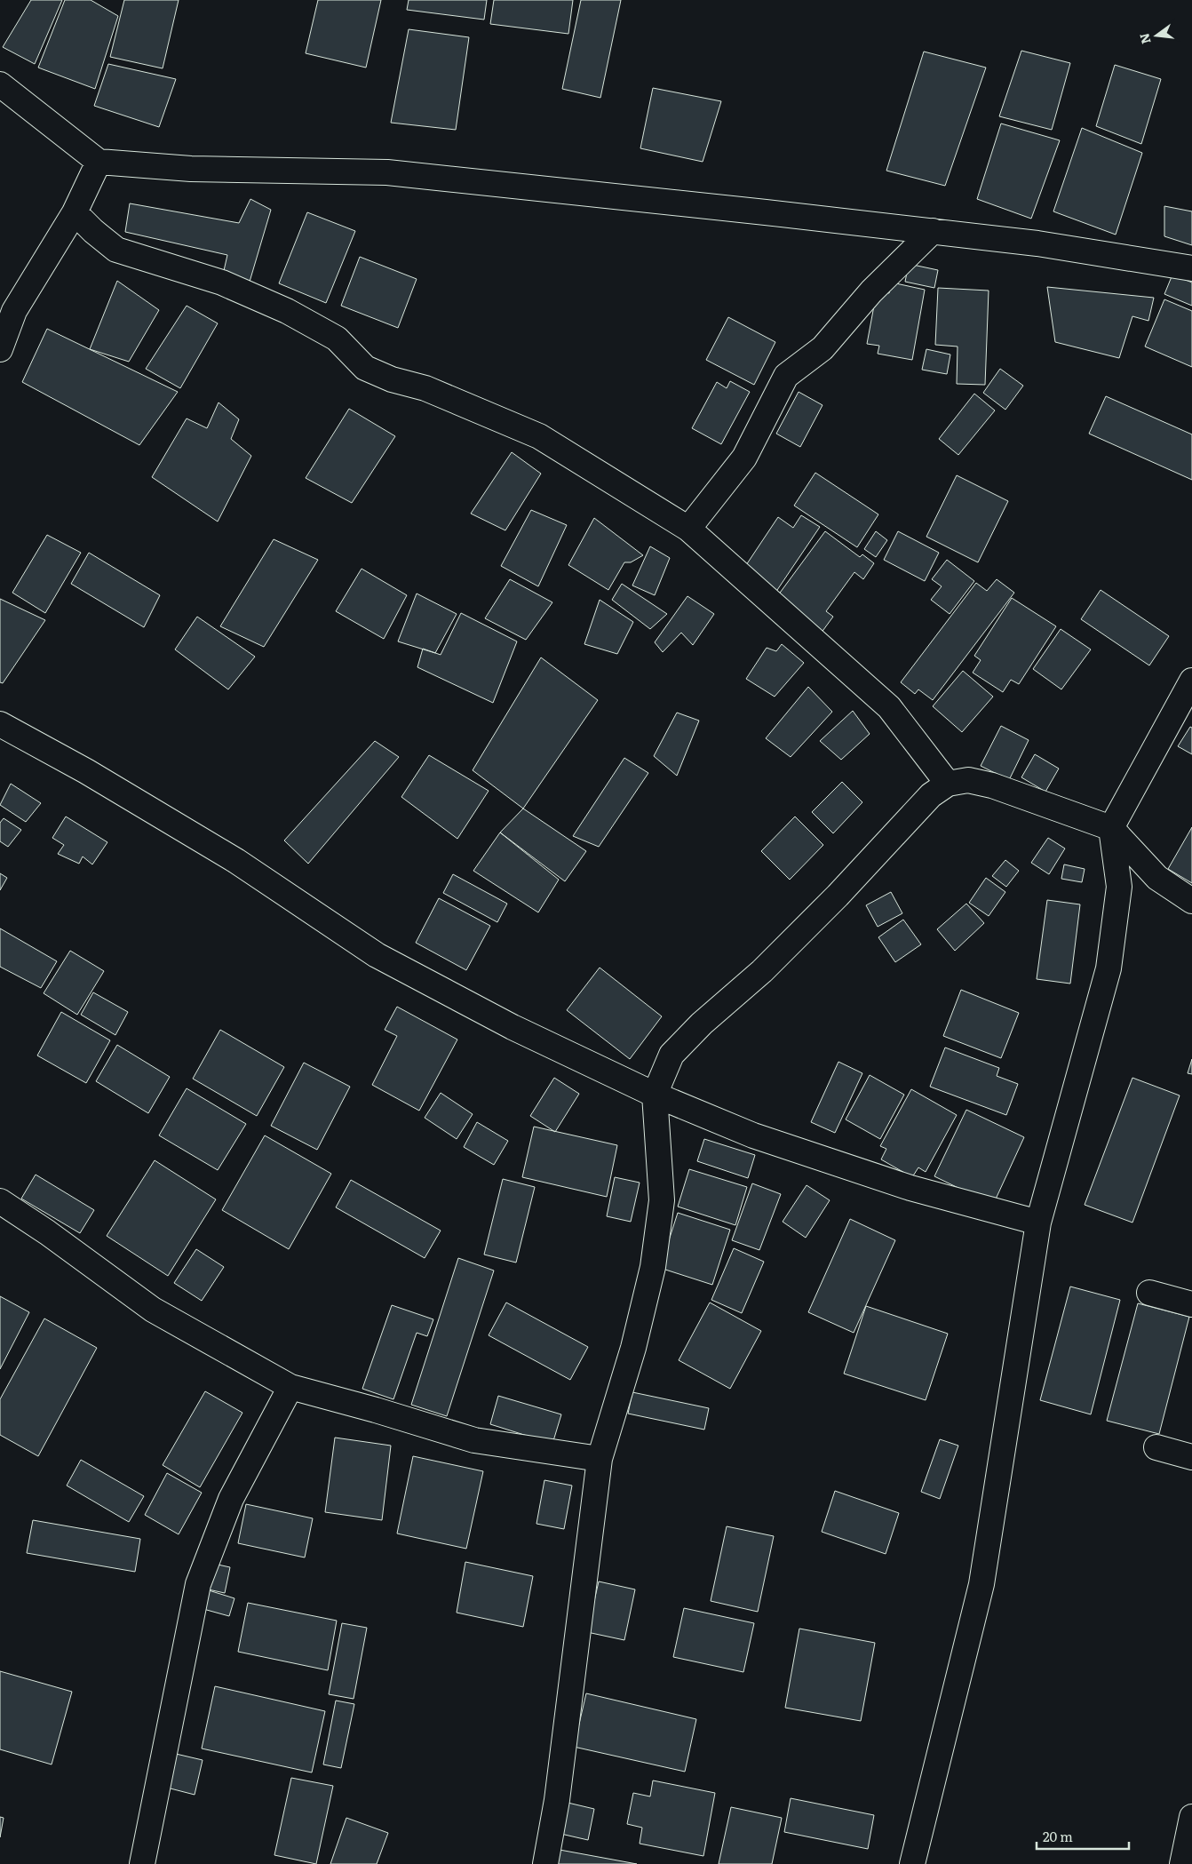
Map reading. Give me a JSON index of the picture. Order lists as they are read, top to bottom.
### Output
{
  "scale_bar": "20 m",
  "north": "left"
}
